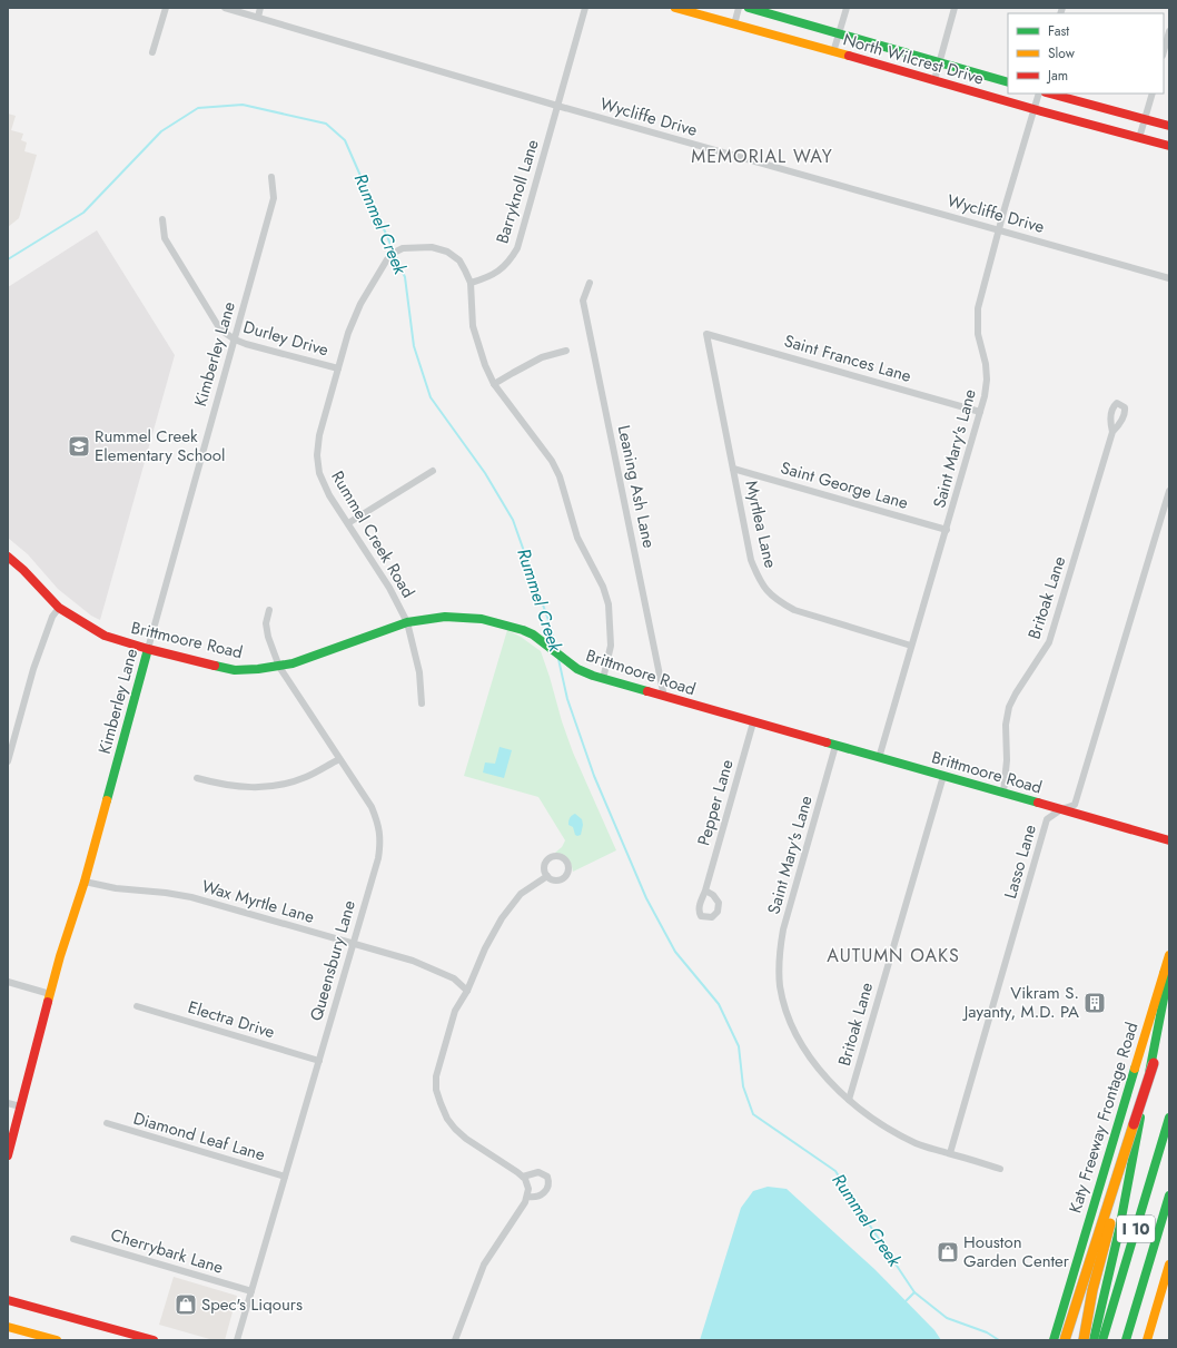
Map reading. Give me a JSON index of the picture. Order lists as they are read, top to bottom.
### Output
{
  "streets": {
    "main road": [
      "North Wilcrest Drive",
      "Kimberley Lane",
      "Brittmoore Road",
      "Katy Freeway Frontage Road",
      "I 10"
    ],
    "street": [
      "Wycliffe Drive",
      "Barryknoll Lane",
      "Durley Drive",
      "Saint Frances Lane",
      "Saint Mary's Lane",
      "Saint George Lane",
      "Leaning Ash Lane",
      "Myrtlea Lane",
      "Rummel Creek Road",
      "Britoak Lane",
      "Pepper Lane",
      "Lasso Lane",
      "Wax Myrtle Lane",
      "Queensbury Lane",
      "Electra Drive",
      "Diamond Leaf Lane",
      "Cherrybark Lane"
    ]
  },
  "crossings": [
    ["North Wilcrest Drive", "Saint Mary's Lane"],
    ["Wycliffe Drive", "Barryknoll Lane"],
    ["Wycliffe Drive", "Saint Mary's Lane"],
    ["Barryknoll Lane", "Rummel Creek Road"],
    ["Durley Drive", "Kimberley Lane"],
    ["Durley Drive", "Rummel Creek Road"],
    ["Kimberley Lane", "Brittmoore Road"],
    ["Kimberley Lane", "Wax Myrtle Lane"],
    ["Saint Frances Lane", "Saint Mary's Lane"],
    ["Saint Frances Lane", "Myrtlea Lane"],
    ["Saint Mary's Lane", "Saint George Lane"],
    ["Saint Mary's Lane", "Myrtlea Lane"],
    ["Saint Mary's Lane", "Britoak Lane"],
    ["Saint Mary's Lane", "Brittmoore Road"],
    ["Saint Mary's Lane", "Lasso Lane"],
    ["Saint George Lane", "Myrtlea Lane"],
    ["Leaning Ash Lane", "Brittmoore Road"],
    ["Rummel Creek Road", "Brittmoore Road"],
    ["Britoak Lane", "Brittmoore Road"],
    ["Brittmoore Road", "Pepper Lane"],
    ["Brittmoore Road", "Lasso Lane"],
    ["Brittmoore Road", "Queensbury Lane"],
    ["Wax Myrtle Lane", "Queensbury Lane"],
    ["Queensbury Lane", "Electra Drive"],
    ["Queensbury Lane", "Diamond Leaf Lane"],
    ["Queensbury Lane", "Cherrybark Lane"]
  ],
  "districts": ["MEMORIAL WAY", "AUTUMN OAKS"],
  "water": ["Rummel Creek"],
  "places": {
    "school or university": ["Rummel Creek Elementary School"],
    "building": ["Vikram S. Jayanty, M.D. PA"],
    "shop": ["Houston Garden Center", "Spec's Liqours"]
  },
  "legend": ["Fast", "Slow", "Jam"]
}
